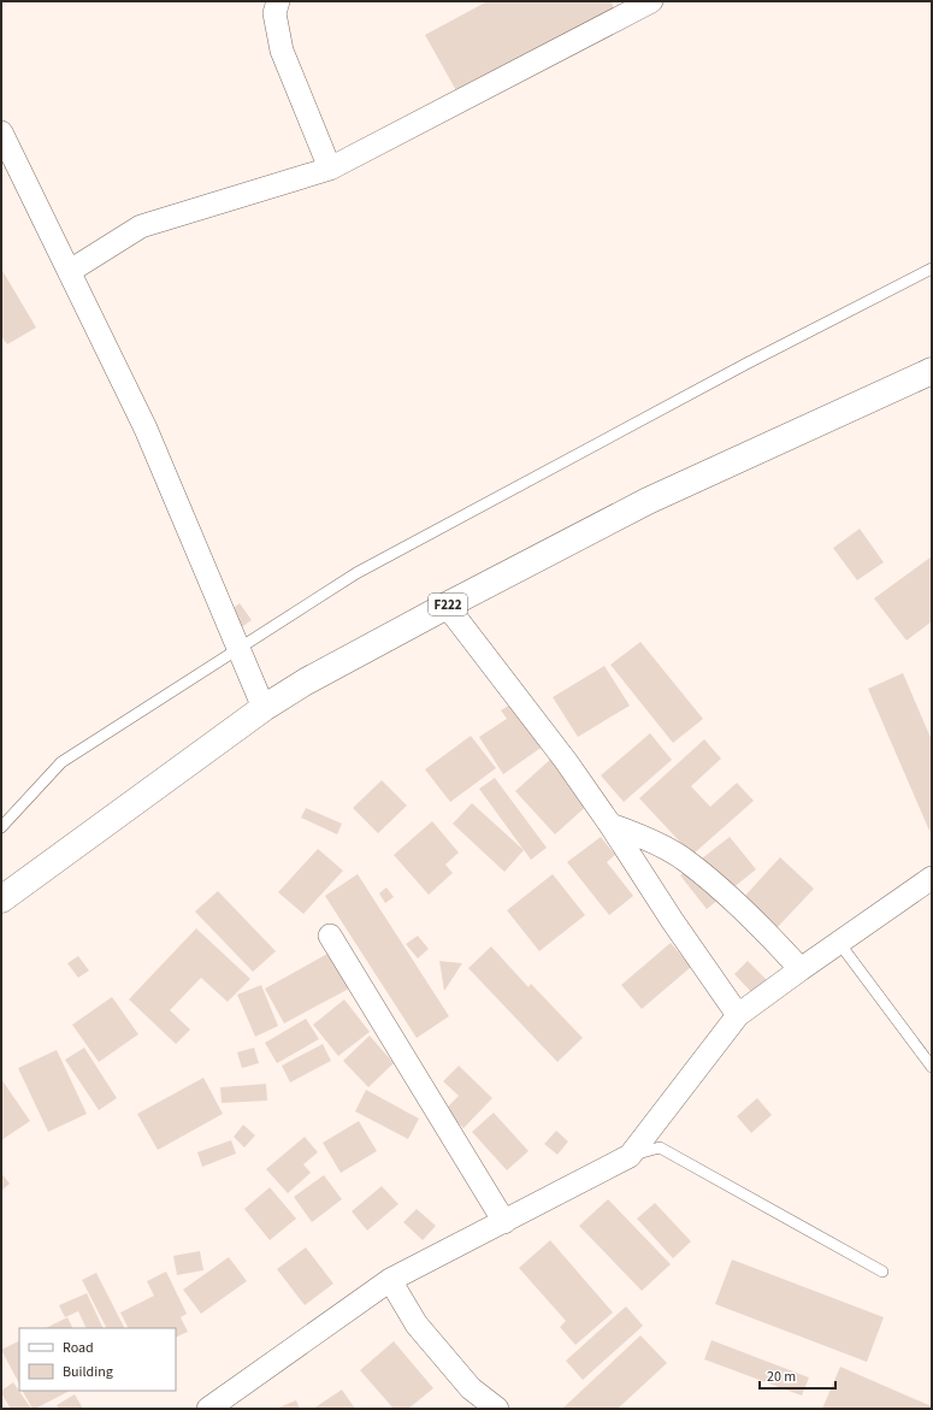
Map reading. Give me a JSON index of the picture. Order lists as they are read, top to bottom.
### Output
{
  "streets": {
    "main road": ["F222"]
  },
  "legend": ["Road", "Building"],
  "scale_bar": "20 m"
}
